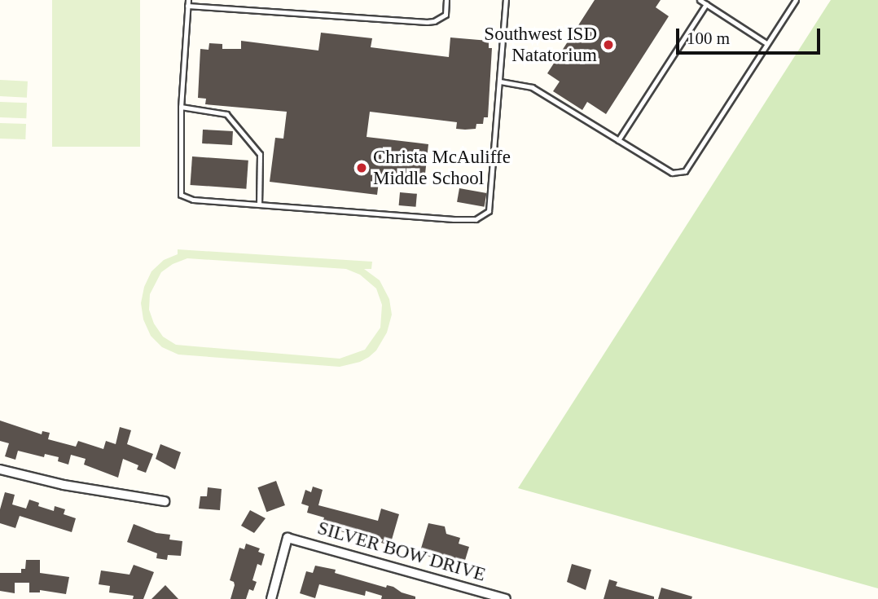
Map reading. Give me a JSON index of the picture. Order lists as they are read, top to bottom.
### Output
{
  "streets": {
    "street": ["SILVER BOW DRIVE"]
  },
  "places": ["Southwest ISD Natatorium", "Christa McAuliffe Middle School"],
  "scale_bar": "100 m"
}
